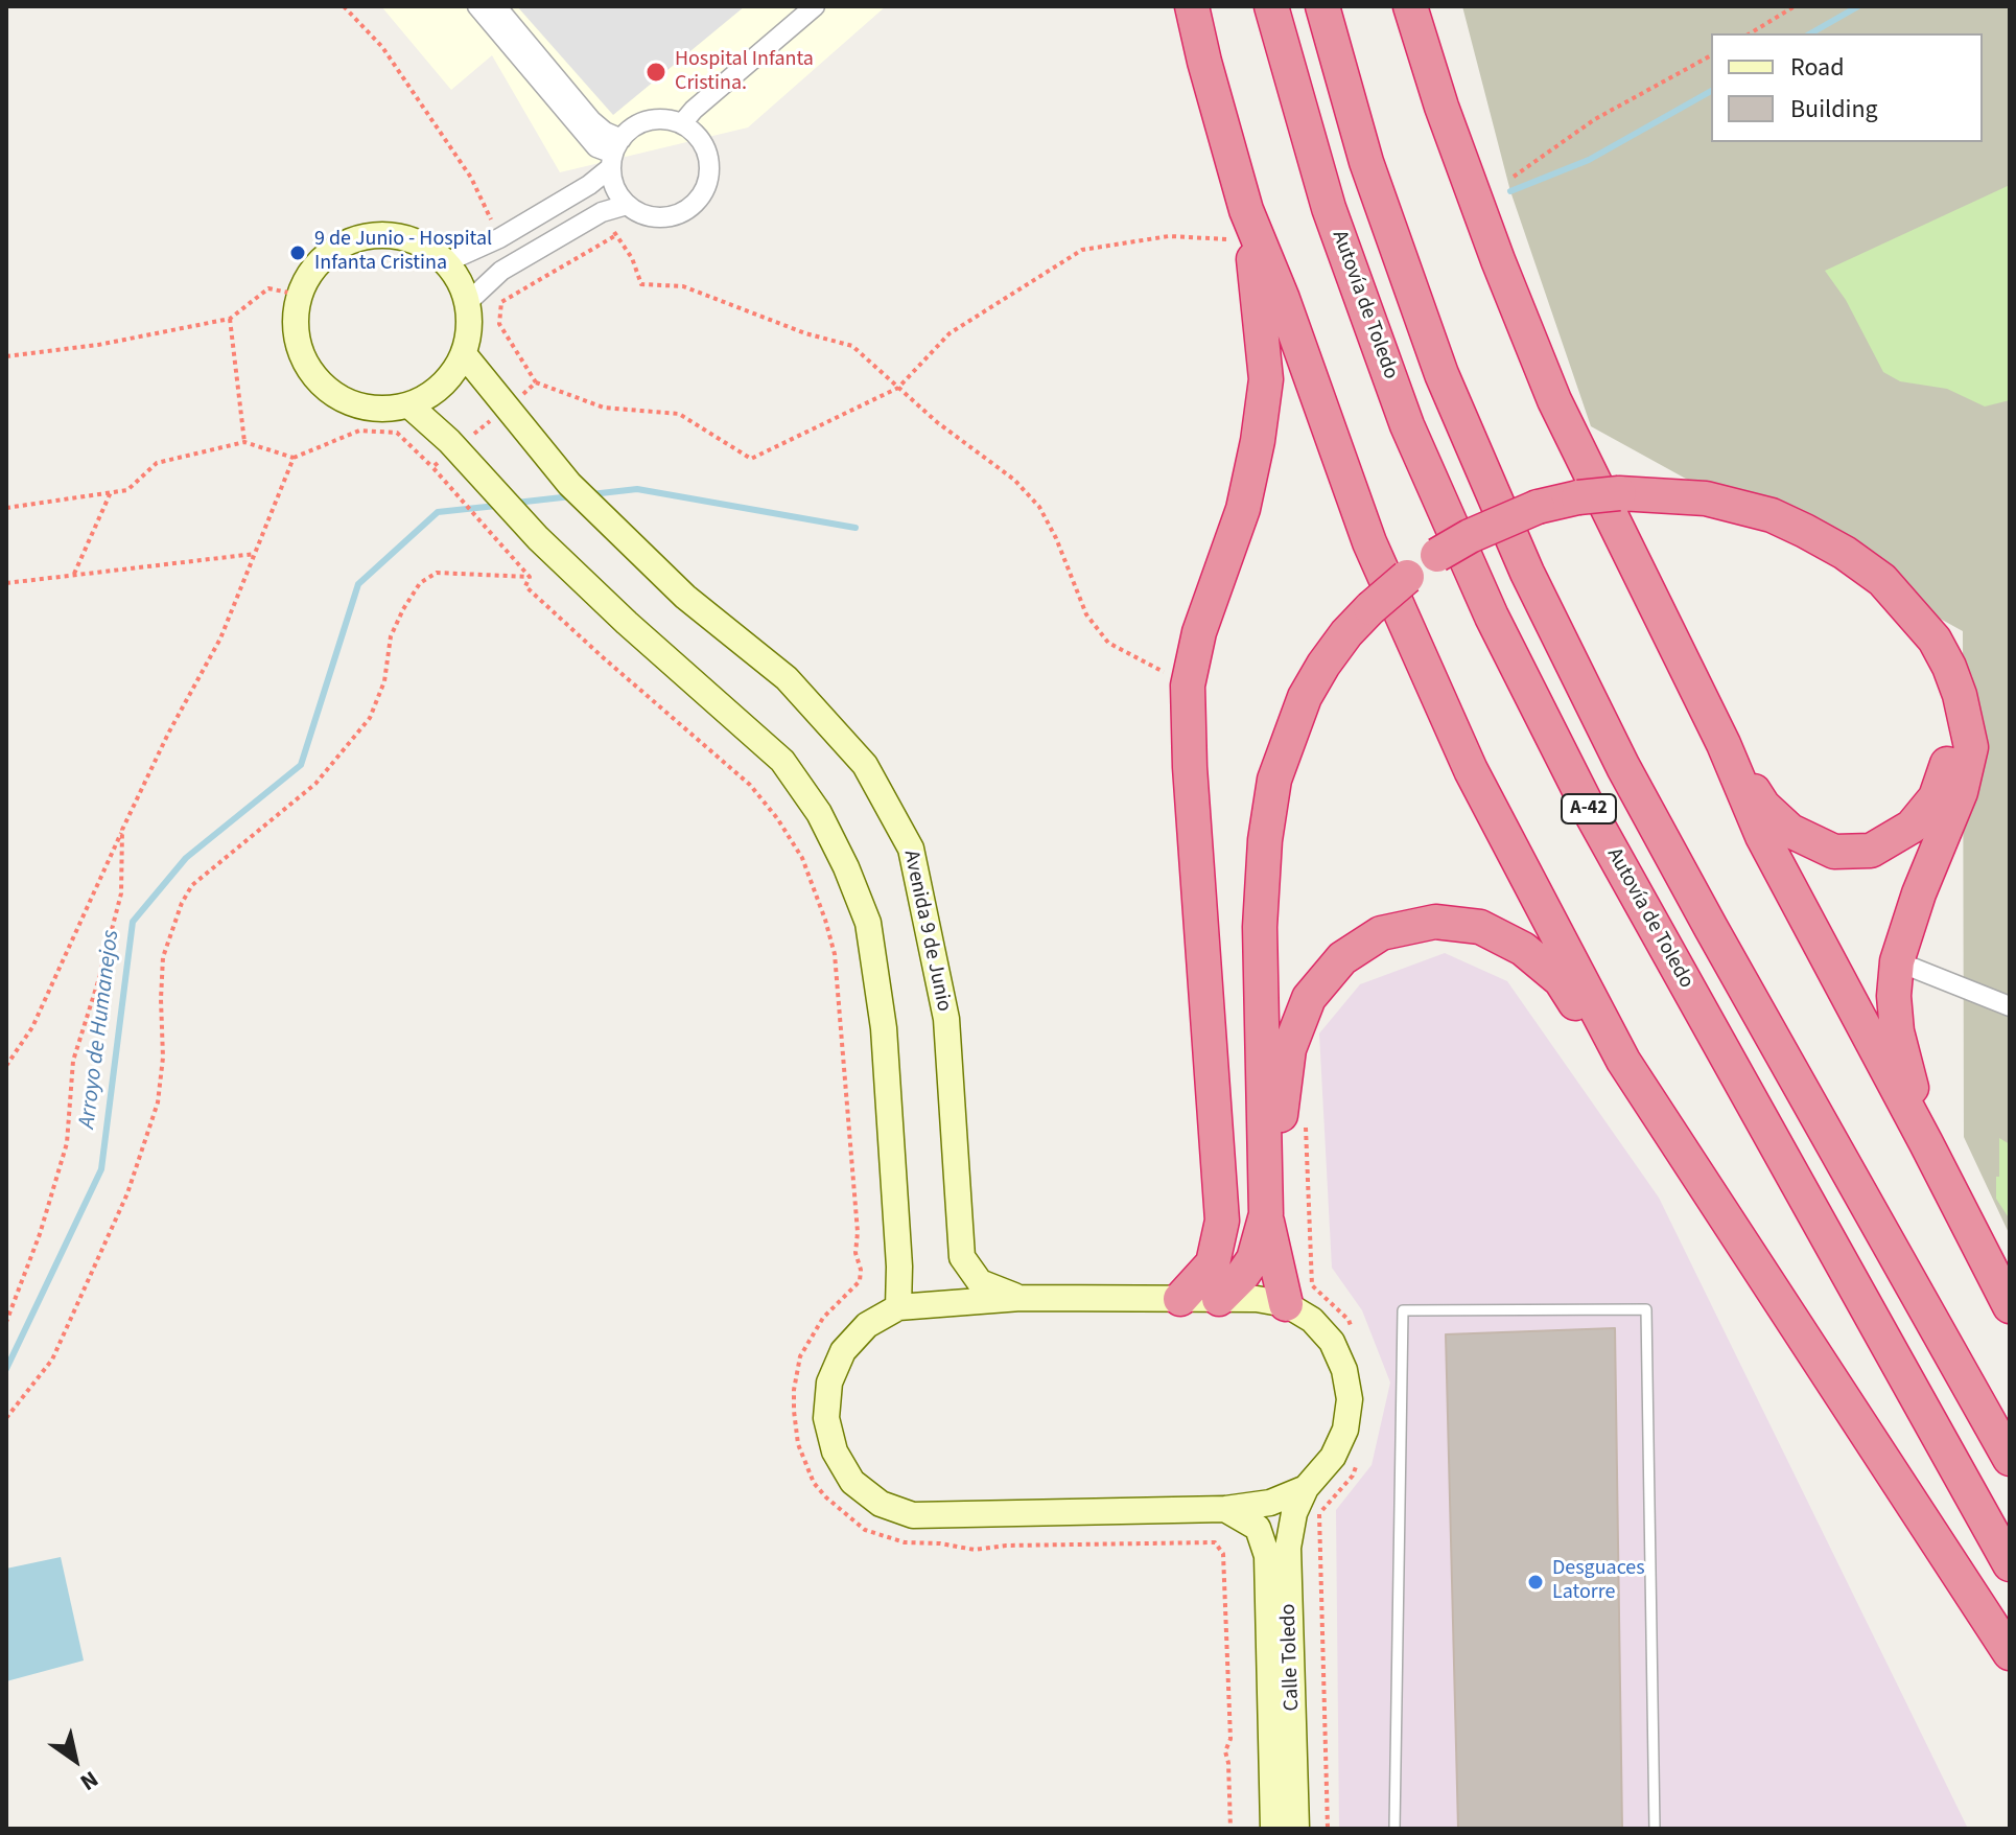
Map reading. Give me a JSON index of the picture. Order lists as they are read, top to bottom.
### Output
{
  "streets": {
    "highway": ["Autovía de Toledo", "A-42"],
    "main road": ["Avenida 9 de Junio", "Calle Toledo"]
  },
  "water": ["Arroyo de Humanejos"],
  "places": ["Hospital Infanta Cristina.", "9 de Junio - Hospital Infanta Cristina", "Desguaces Latorre"],
  "legend": ["Road", "Building"],
  "north": "bottom right"
}
